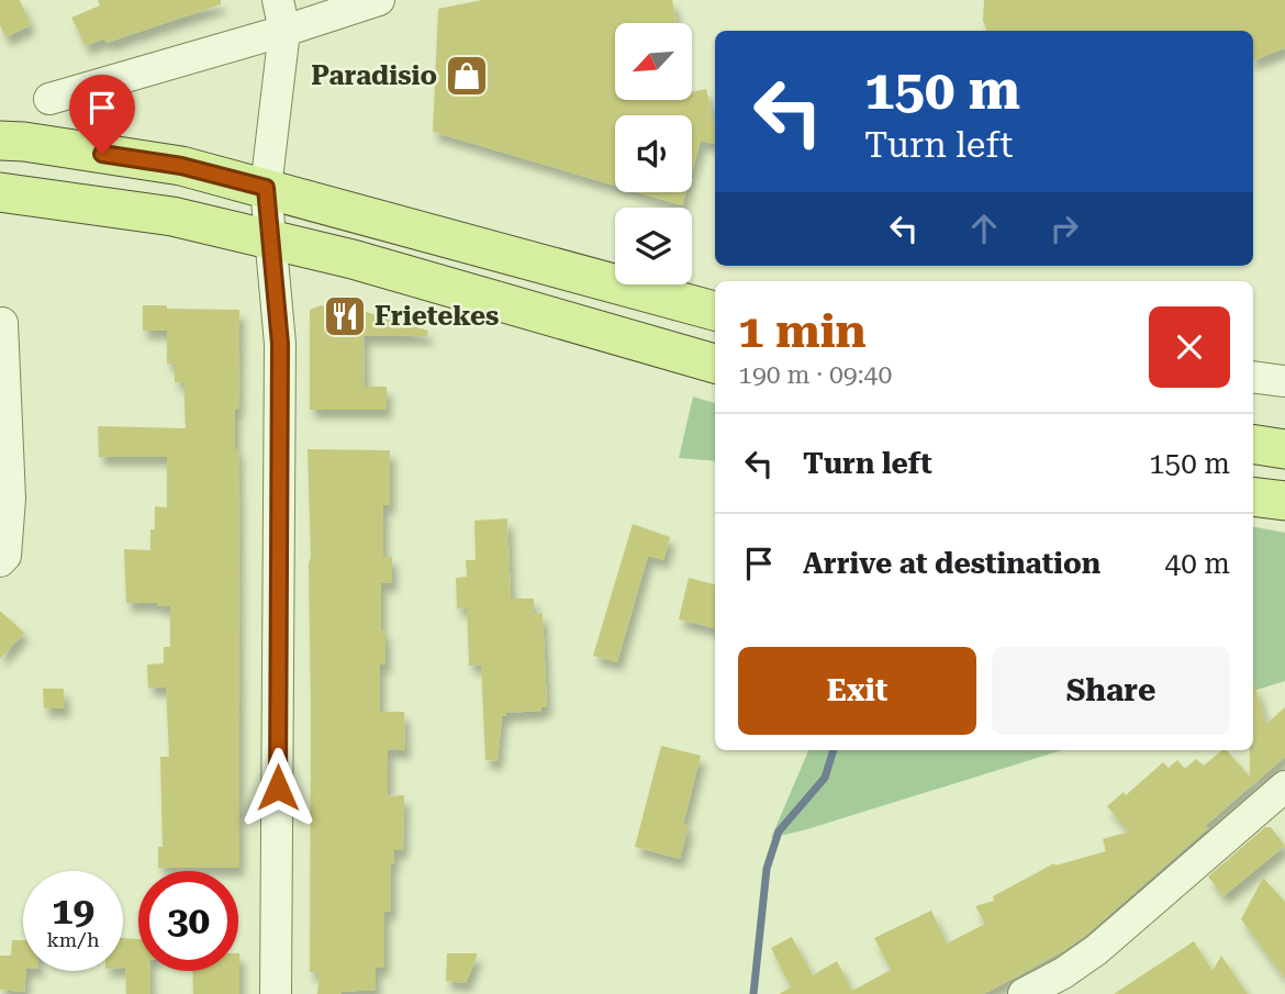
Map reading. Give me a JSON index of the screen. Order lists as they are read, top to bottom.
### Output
{
  "places": {
    "shop": ["Paradisio"],
    "restaurant": ["Frietekes"]
  },
  "north": "bottom left",
  "page": {
    "turn": ["150 m", "Turn left"],
    "heading": ["1 min", "190 m · 09:40"],
    "list": [
      {
        "name": "Turn left",
        "value": "150 m"
      },
      {
        "name": "Arrive at destination",
        "value": "40 m"
      }
    ],
    "buttons": ["Exit", "Share"],
    "speed": "19 km/h",
    "limit": "30"
  }
}
